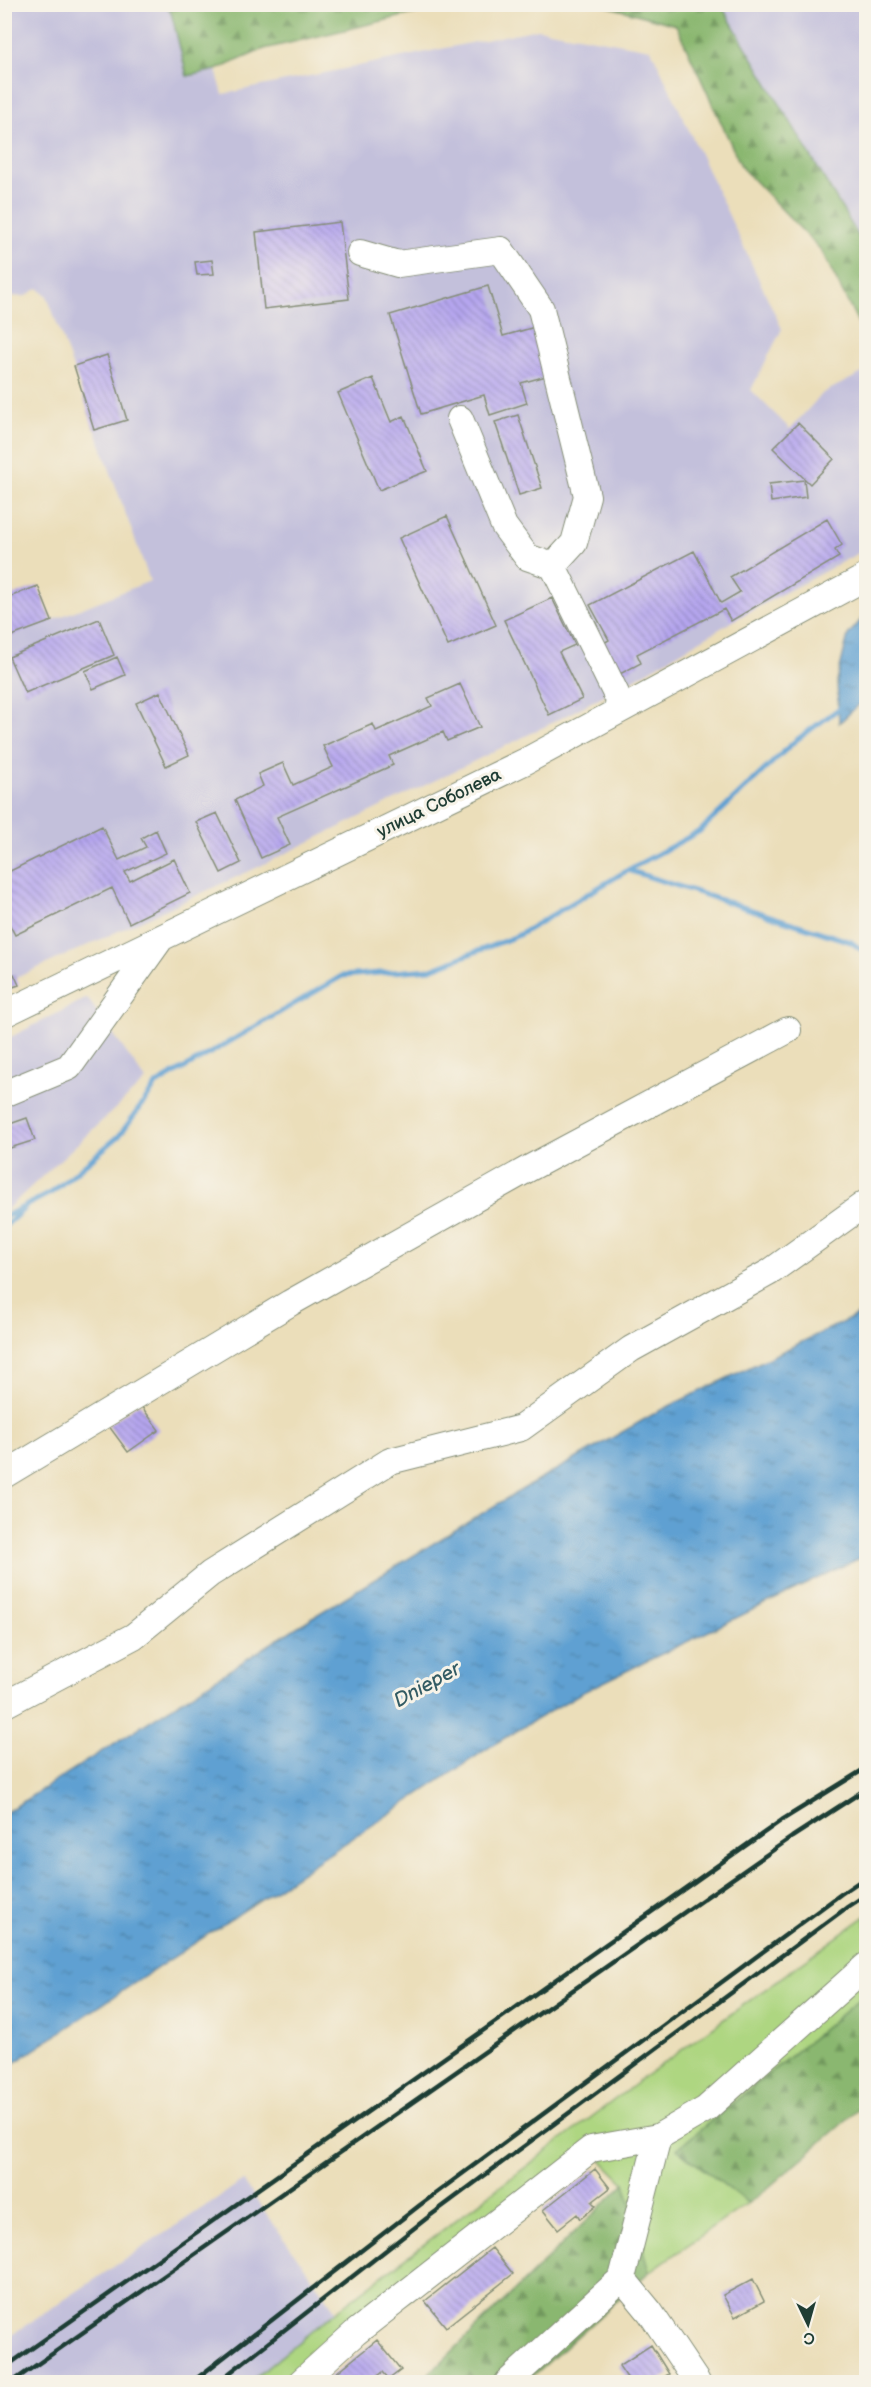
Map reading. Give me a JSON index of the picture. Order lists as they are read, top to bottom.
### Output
{
  "streets": {
    "street": ["улица Соболева"]
  },
  "water": ["Dnieper"],
  "north": "bottom"
}
